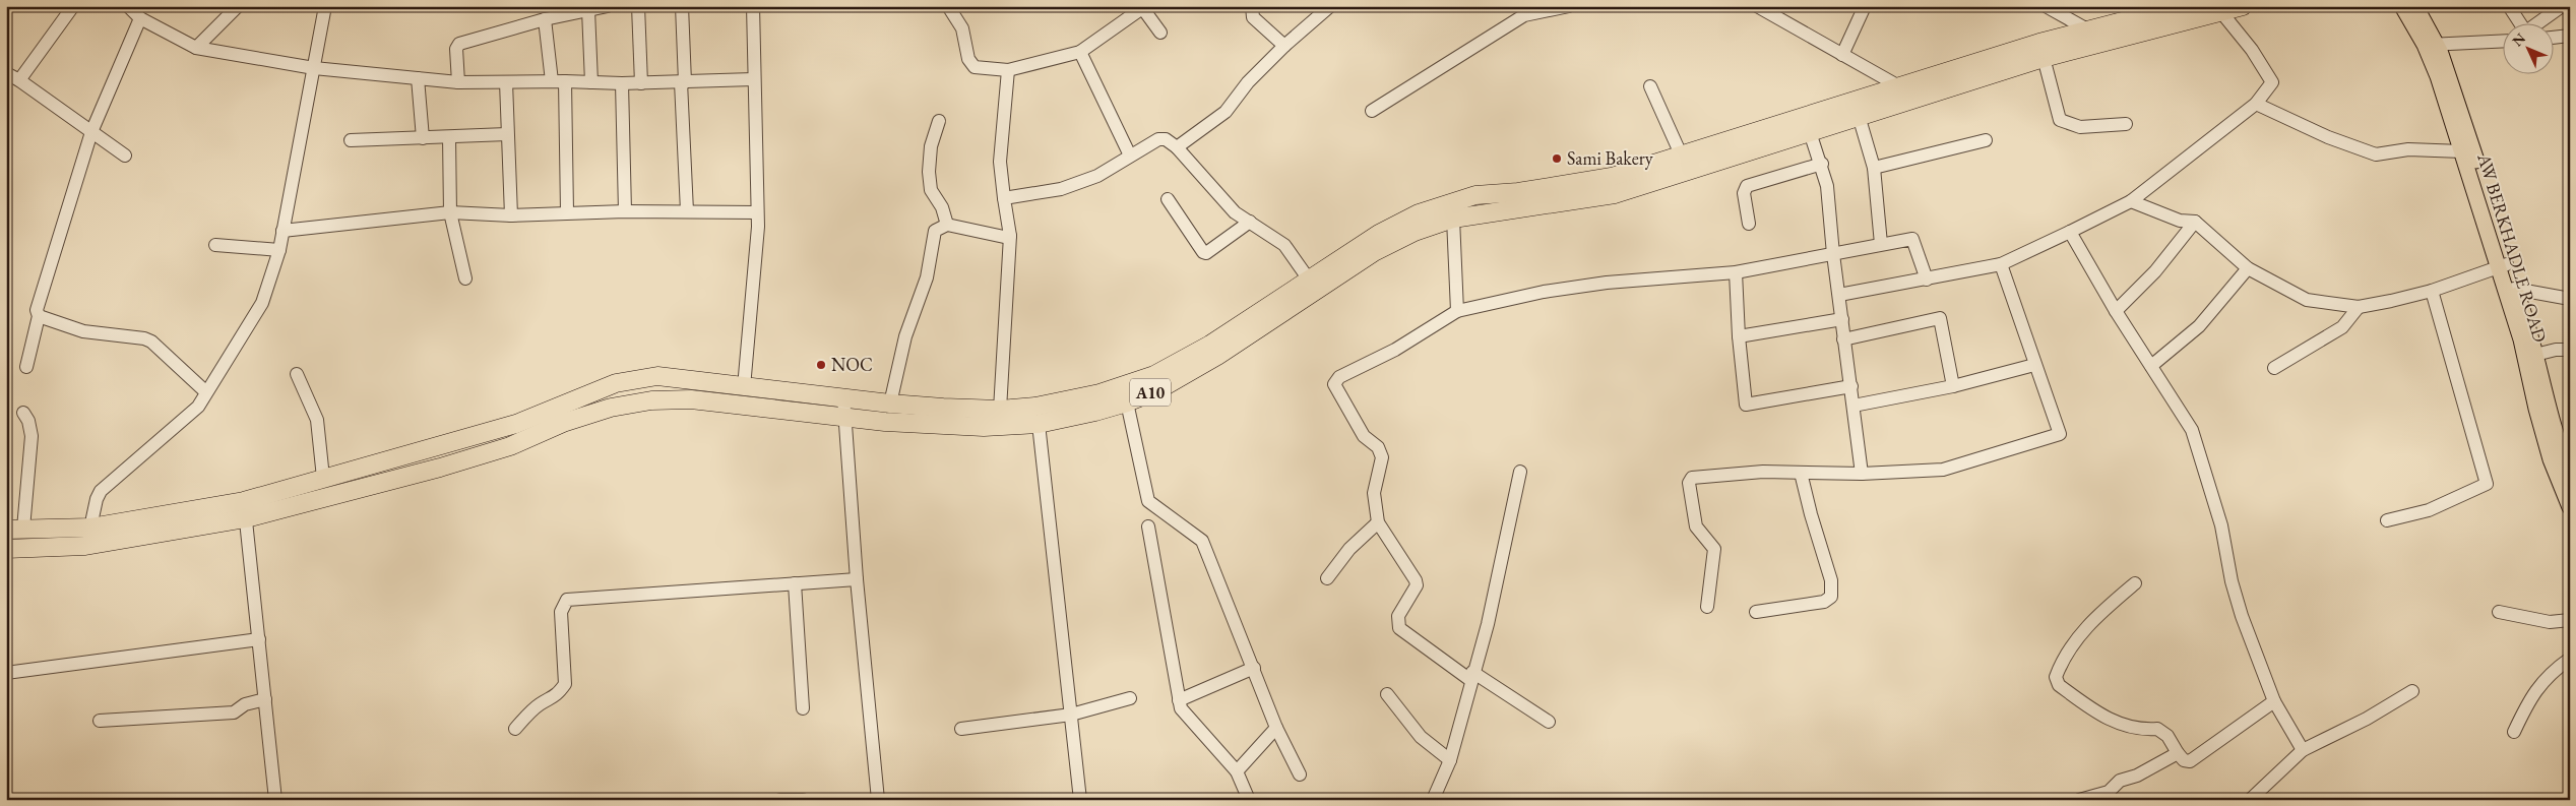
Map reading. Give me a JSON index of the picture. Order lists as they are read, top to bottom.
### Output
{
  "streets": {
    "highway": ["A10"],
    "main road": ["AW BERKHADLE ROAD"]
  },
  "places": ["Sami Bakery", "NOC"],
  "north": "top left"
}
